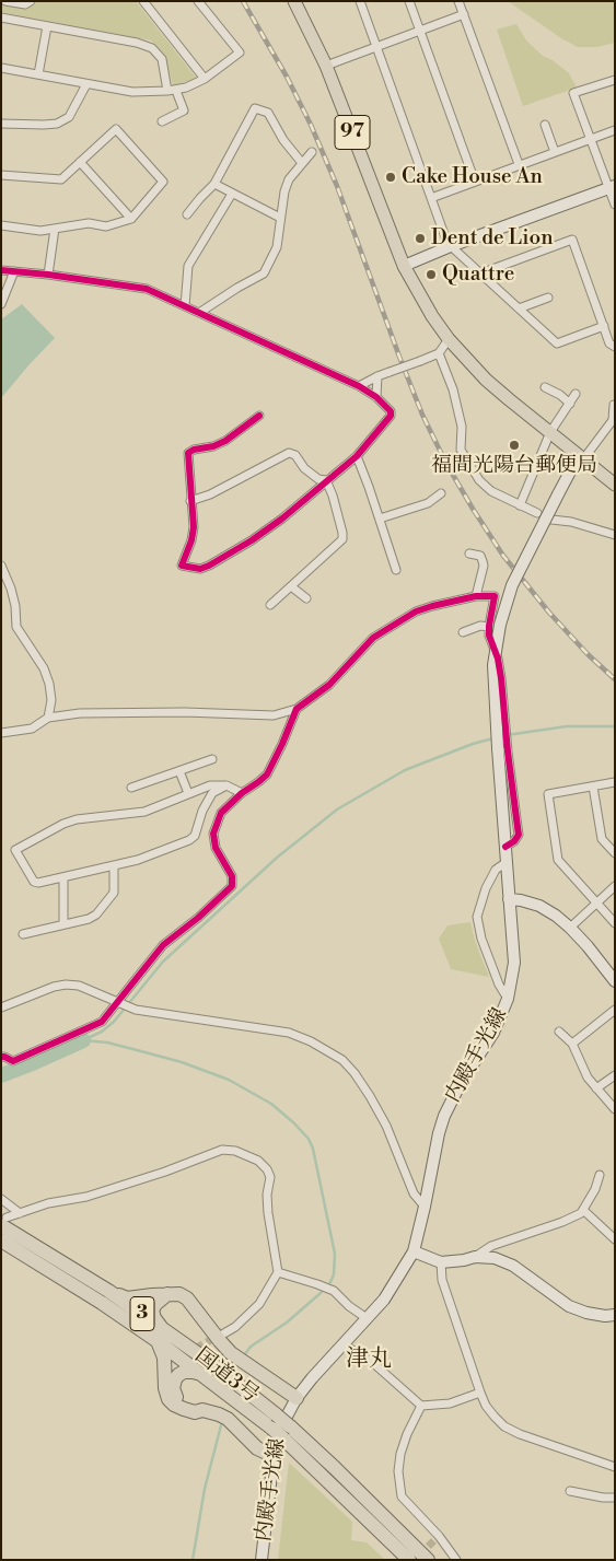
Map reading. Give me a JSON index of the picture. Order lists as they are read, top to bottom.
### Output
{
  "streets": {
    "highway": ["3", "国道3号"],
    "main road": ["97", "内殿手光線"]
  },
  "crossings": [
    ["97", "内殿手光線"]
  ],
  "districts": ["津丸"],
  "places": [
    "Cake House An",
    "Dent de Lion",
    "Quattre",
    "福間光陽台郵便局"
  ]
}
